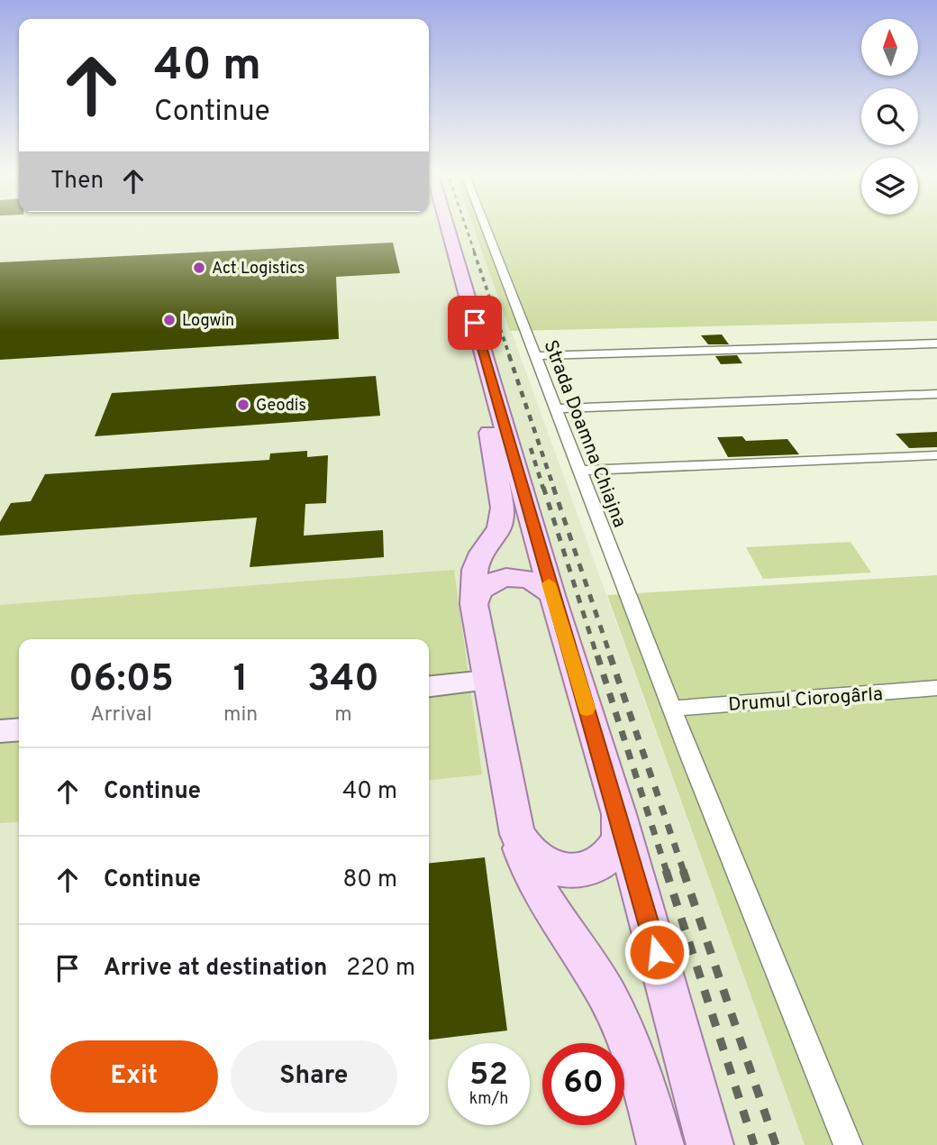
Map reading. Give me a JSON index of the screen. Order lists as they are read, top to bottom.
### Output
{
  "streets": {
    "street": ["Strada Doamna Chiajna", "Drumul Ciorogârla"]
  },
  "crossings": [
    ["Strada Doamna Chiajna", "Drumul Ciorogârla"]
  ],
  "places": ["Act Logistics", "Logwin", "Geodis"],
  "north": "top",
  "page": {
    "turn": ["40 m", "Continue"],
    "then": "Then",
    "eta": [
      "06:05",
      "Arrival",
      "1",
      "min",
      "340",
      "m"
    ],
    "list": [
      {
        "name": "Continue",
        "value": "40 m"
      },
      {
        "name": "Continue",
        "value": "80 m"
      },
      {
        "name": "Arrive at destination",
        "value": "220 m"
      }
    ],
    "buttons": ["Exit", "Share"],
    "speed": "52 km/h",
    "limit": "60"
  }
}
